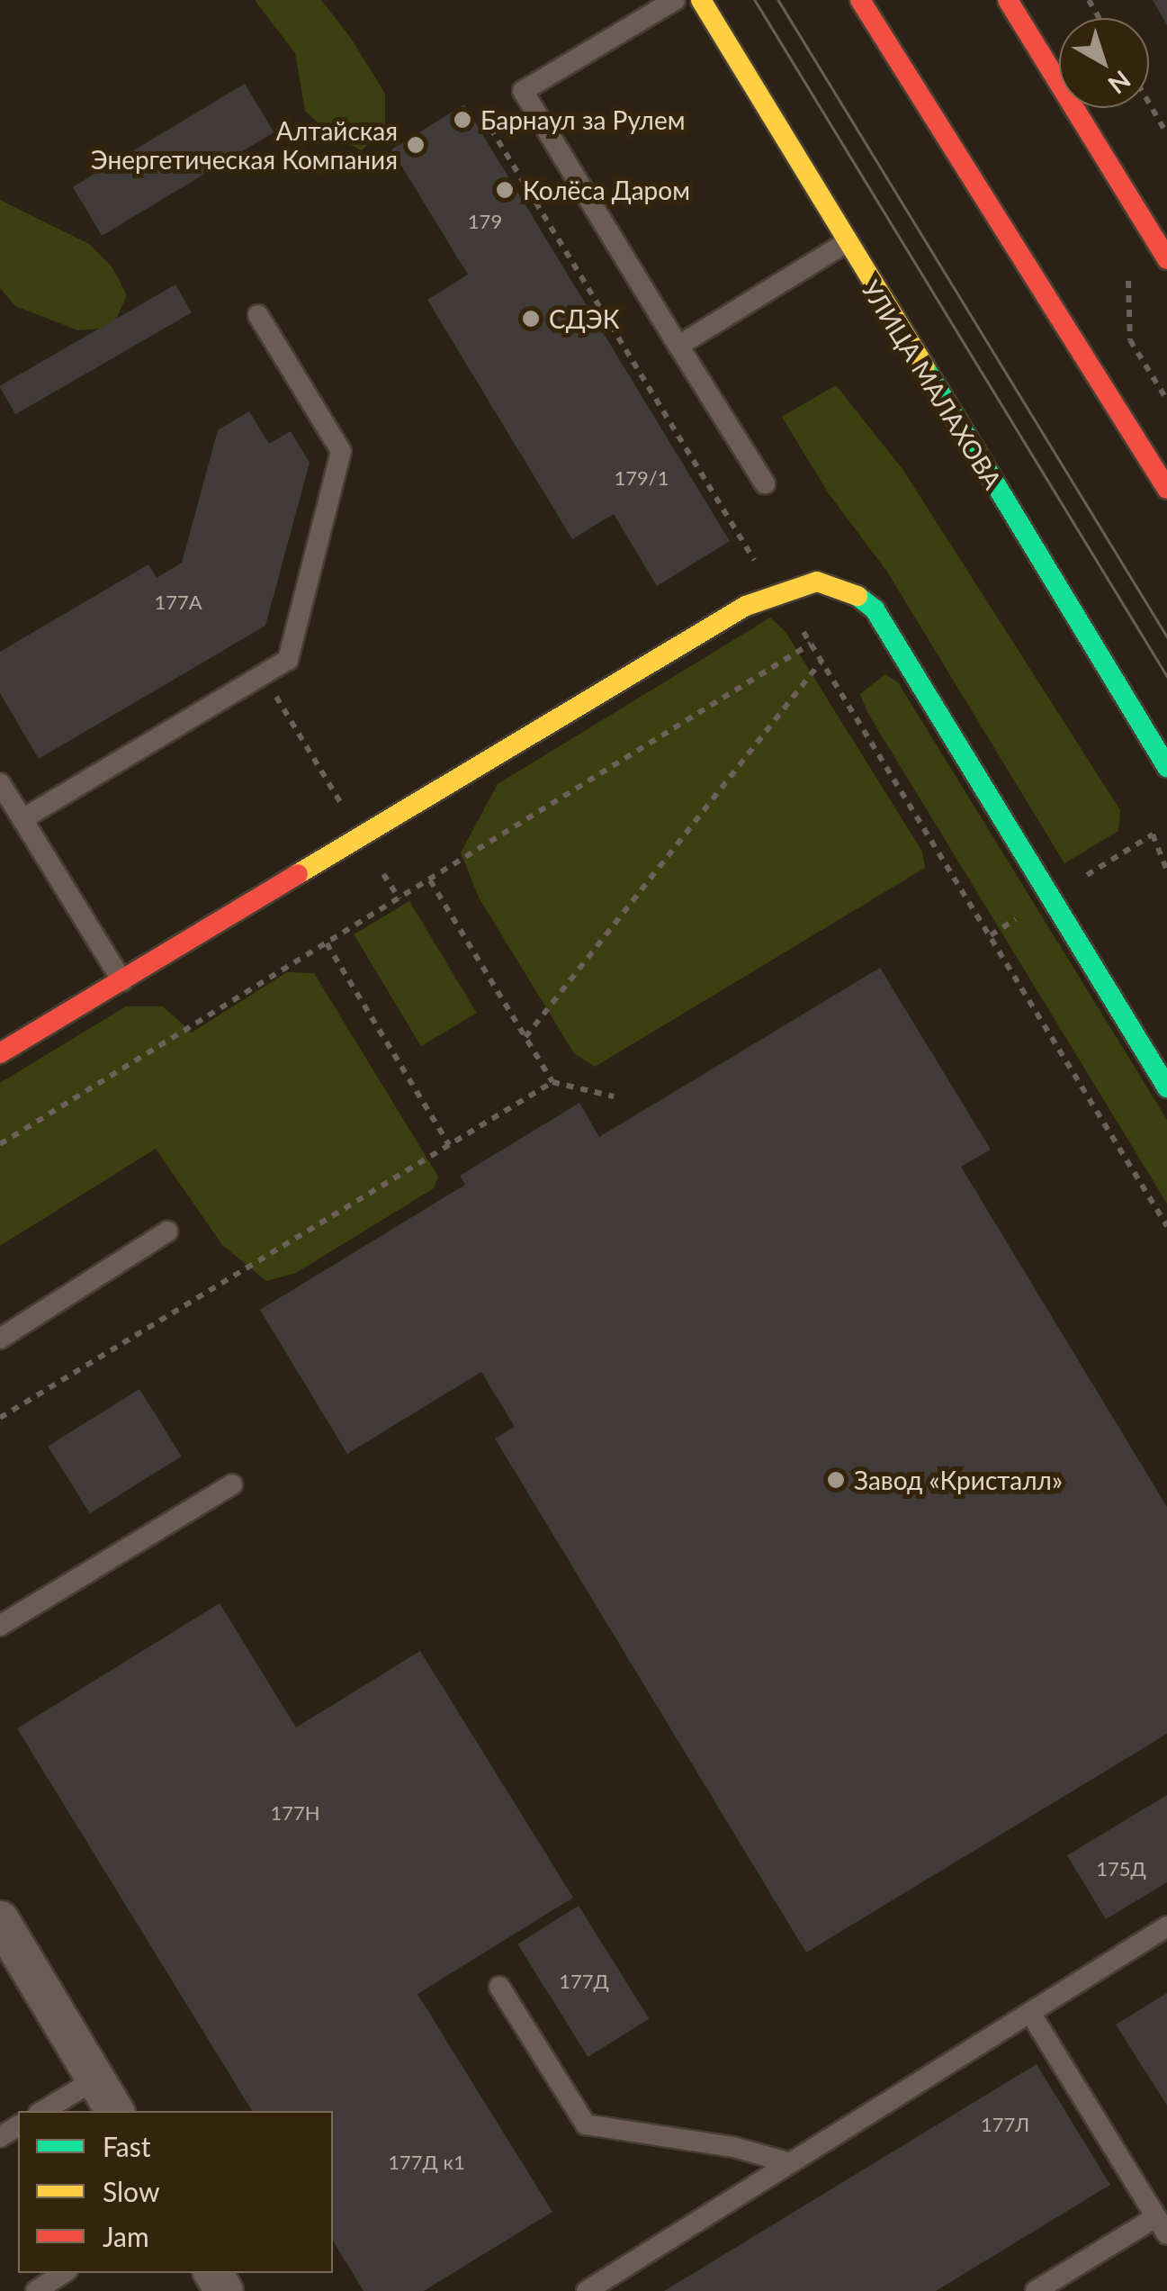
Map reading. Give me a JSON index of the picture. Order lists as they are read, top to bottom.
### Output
{
  "streets": {
    "street": ["УЛИЦА МАЛАХОВА"]
  },
  "places": [
    "Барнаул за Рулем",
    "Алтайская Энергетическая Компания",
    "Колёса Даром",
    "СДЭК",
    "Завод «Кристалл»"
  ],
  "house_numbers": [
    "179",
    "179/1",
    "177А",
    "177Н",
    "175Д",
    "177Д",
    "177Л",
    "177Д к1"
  ],
  "legend": ["Fast", "Slow", "Jam"],
  "north": "bottom right"
}
